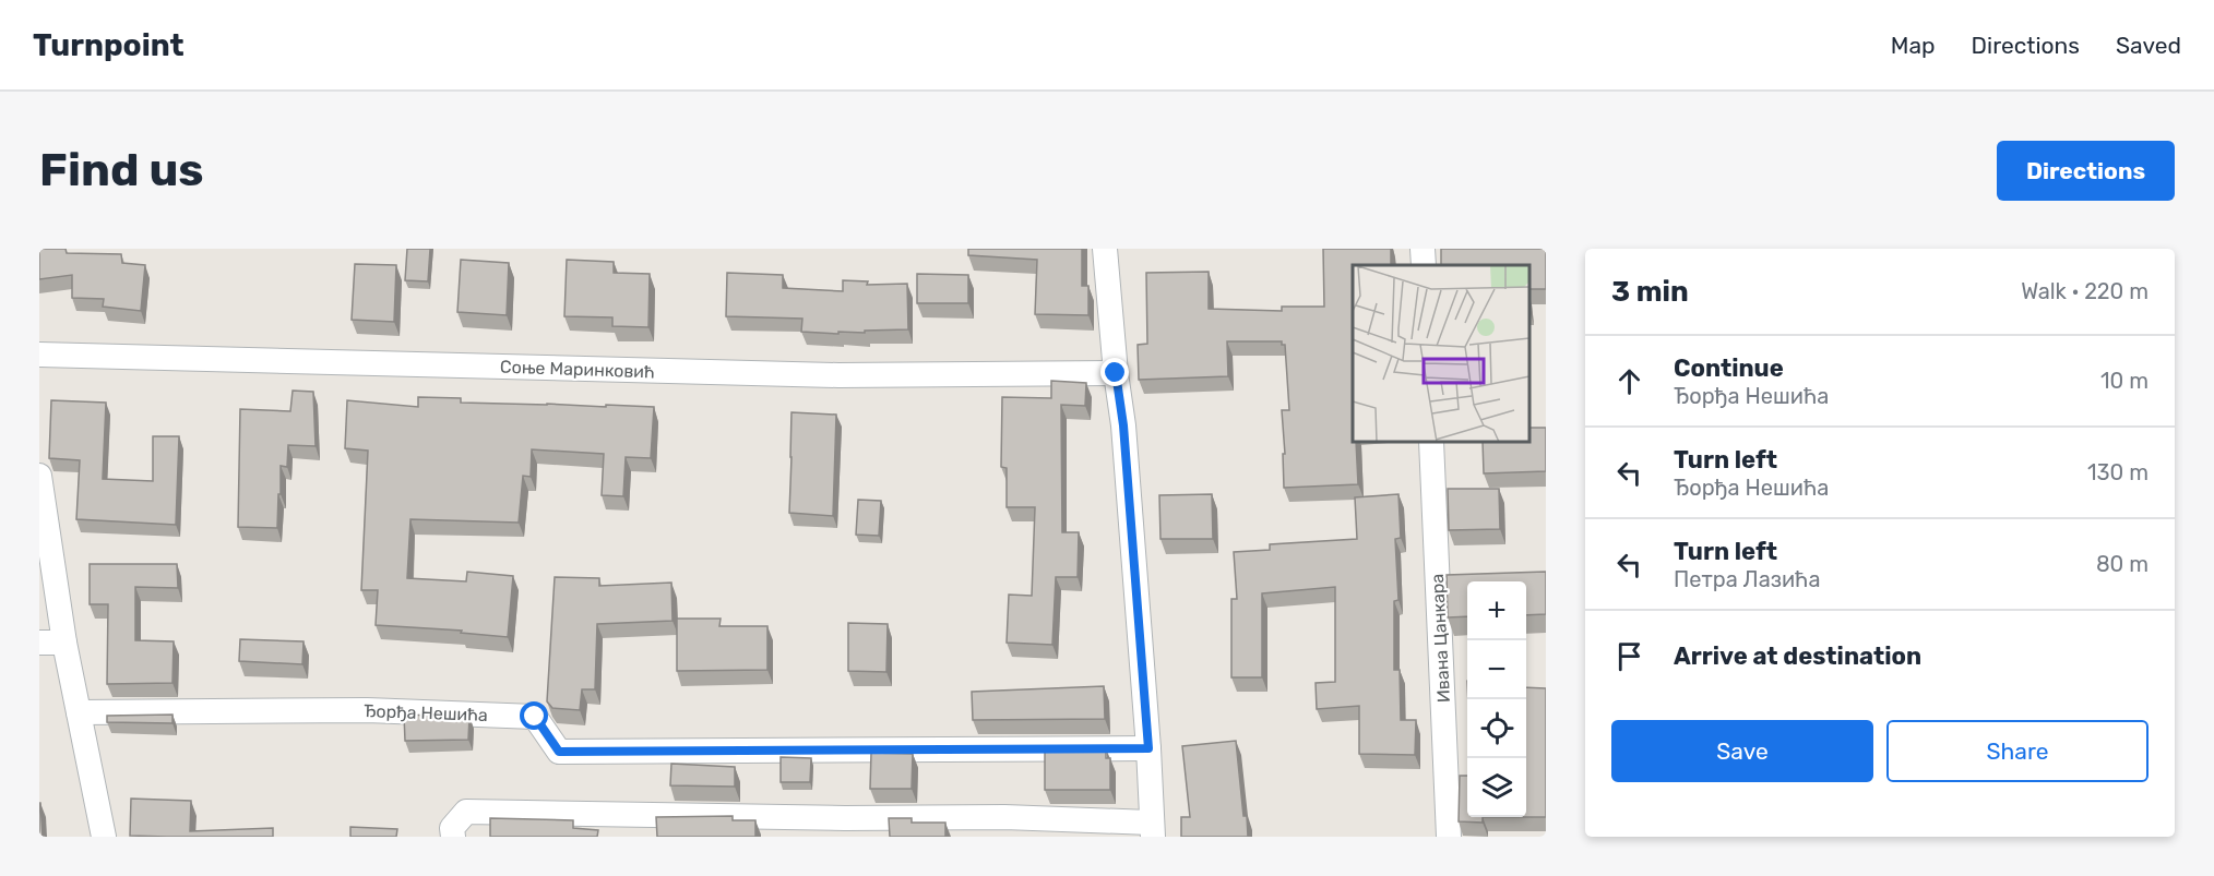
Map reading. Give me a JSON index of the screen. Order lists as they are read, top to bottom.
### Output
{
  "streets": {
    "street": ["Соње Маринковић", "Ивана Цанкара", "Ђорђа Нешића"]
  },
  "page": {
    "header": "Turnpoint",
    "nav": ["Map", "Directions", "Saved"],
    "buttons": [
      "Directions",
      ["Save", "Share"]
    ],
    "title": "Find us",
    "heading": ["3 min", "Walk · 220 m"],
    "list": [
      ["Continue", "Ђорђа Нешића", "10 m"],
      ["Turn left", "Ђорђа Нешића", "130 m"],
      ["Turn left", "Петра Лазића", "80 m"],
      "Arrive at destination"
    ],
    "map_buttons": ["+", "−"]
  }
}
